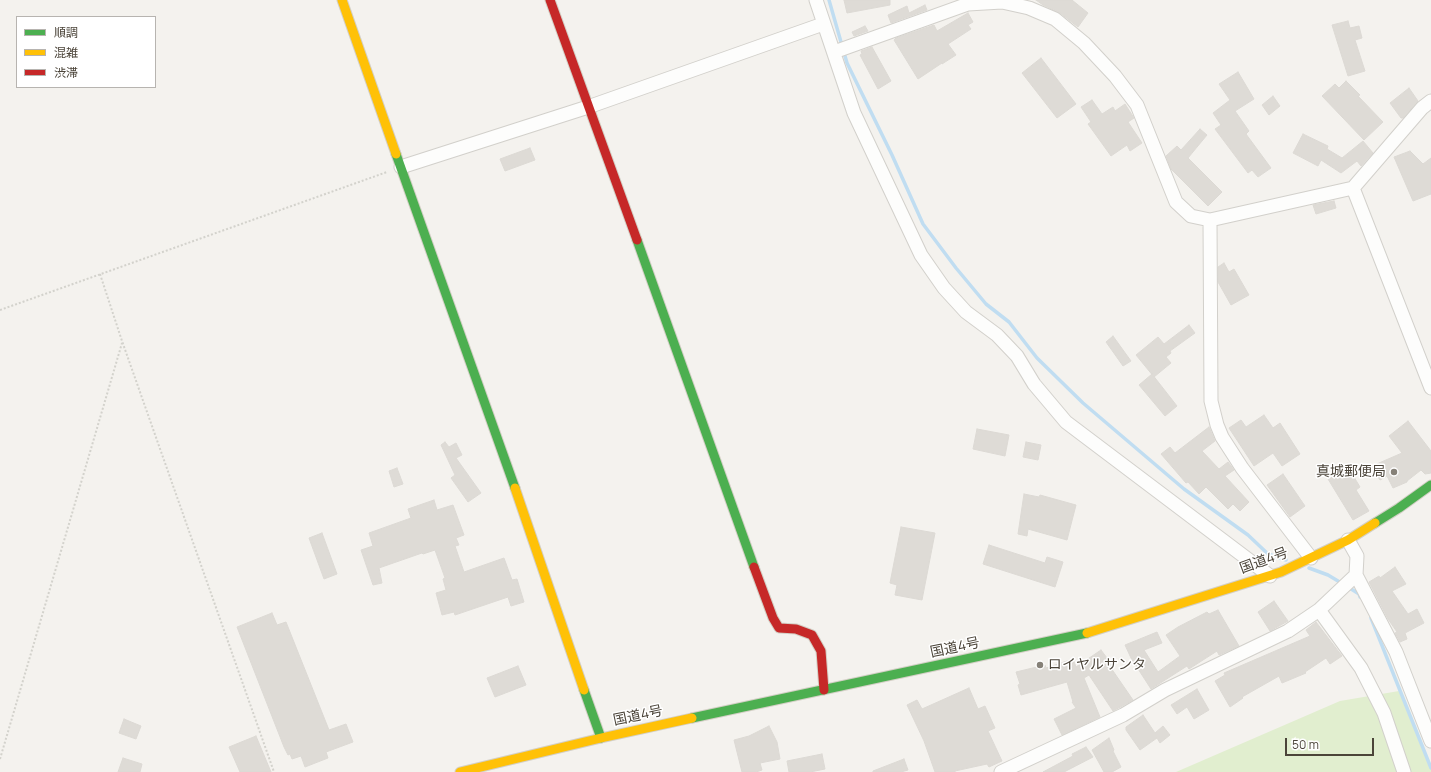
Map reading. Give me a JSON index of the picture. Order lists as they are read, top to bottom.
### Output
{
  "streets": {
    "main road": ["国道4号"]
  },
  "places": ["真城郵便局", "ロイヤルサンタ"],
  "legend": ["順調", "混雑", "渋滞"],
  "scale_bar": "50 m"
}
